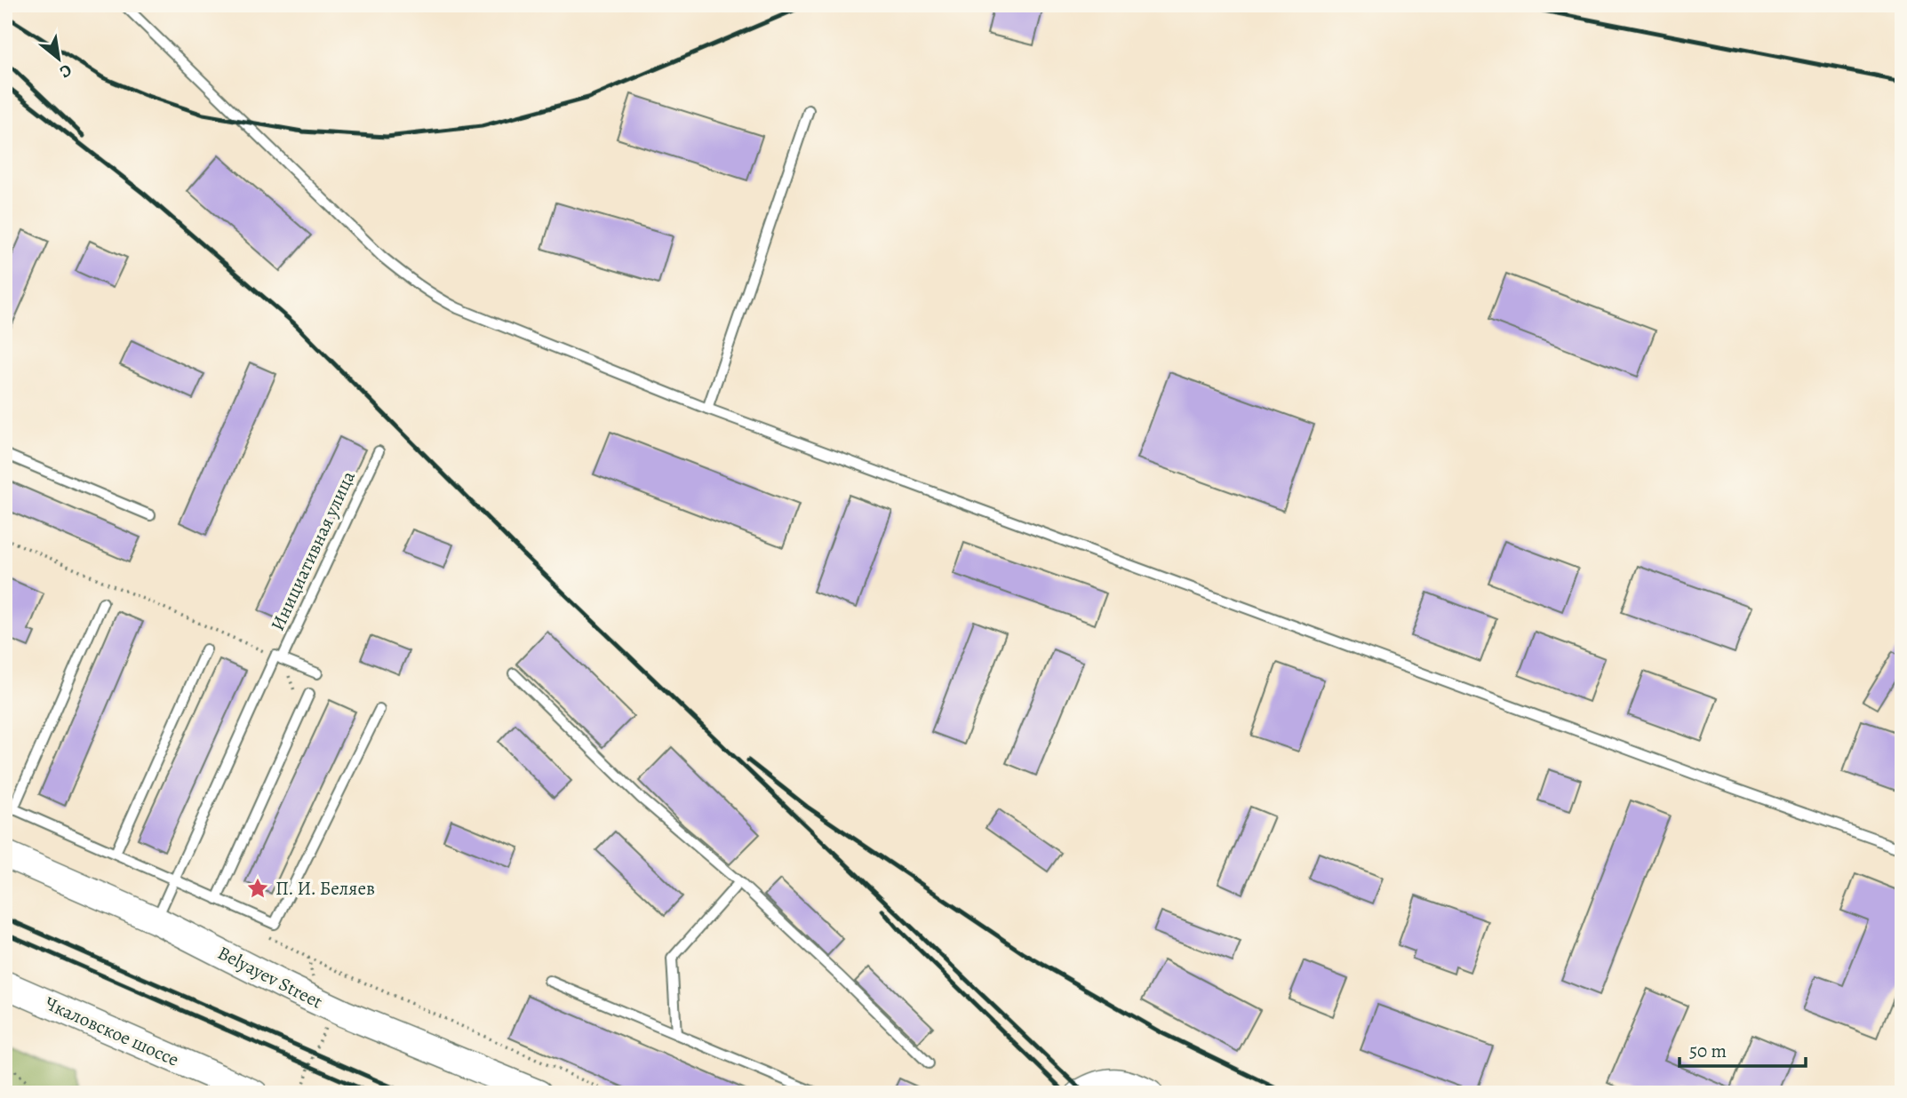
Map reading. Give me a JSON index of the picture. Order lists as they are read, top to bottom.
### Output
{
  "streets": {
    "street": ["Belyayev Street", "Чкаловское шоссе"],
    "lane": ["Инициативная улица"]
  },
  "crossings": [
    ["Инициативная улица", "Belyayev Street"]
  ],
  "places": {
    "place": ["П. И. Беляев"]
  },
  "scale_bar": "50 m",
  "north": "bottom right"
}
